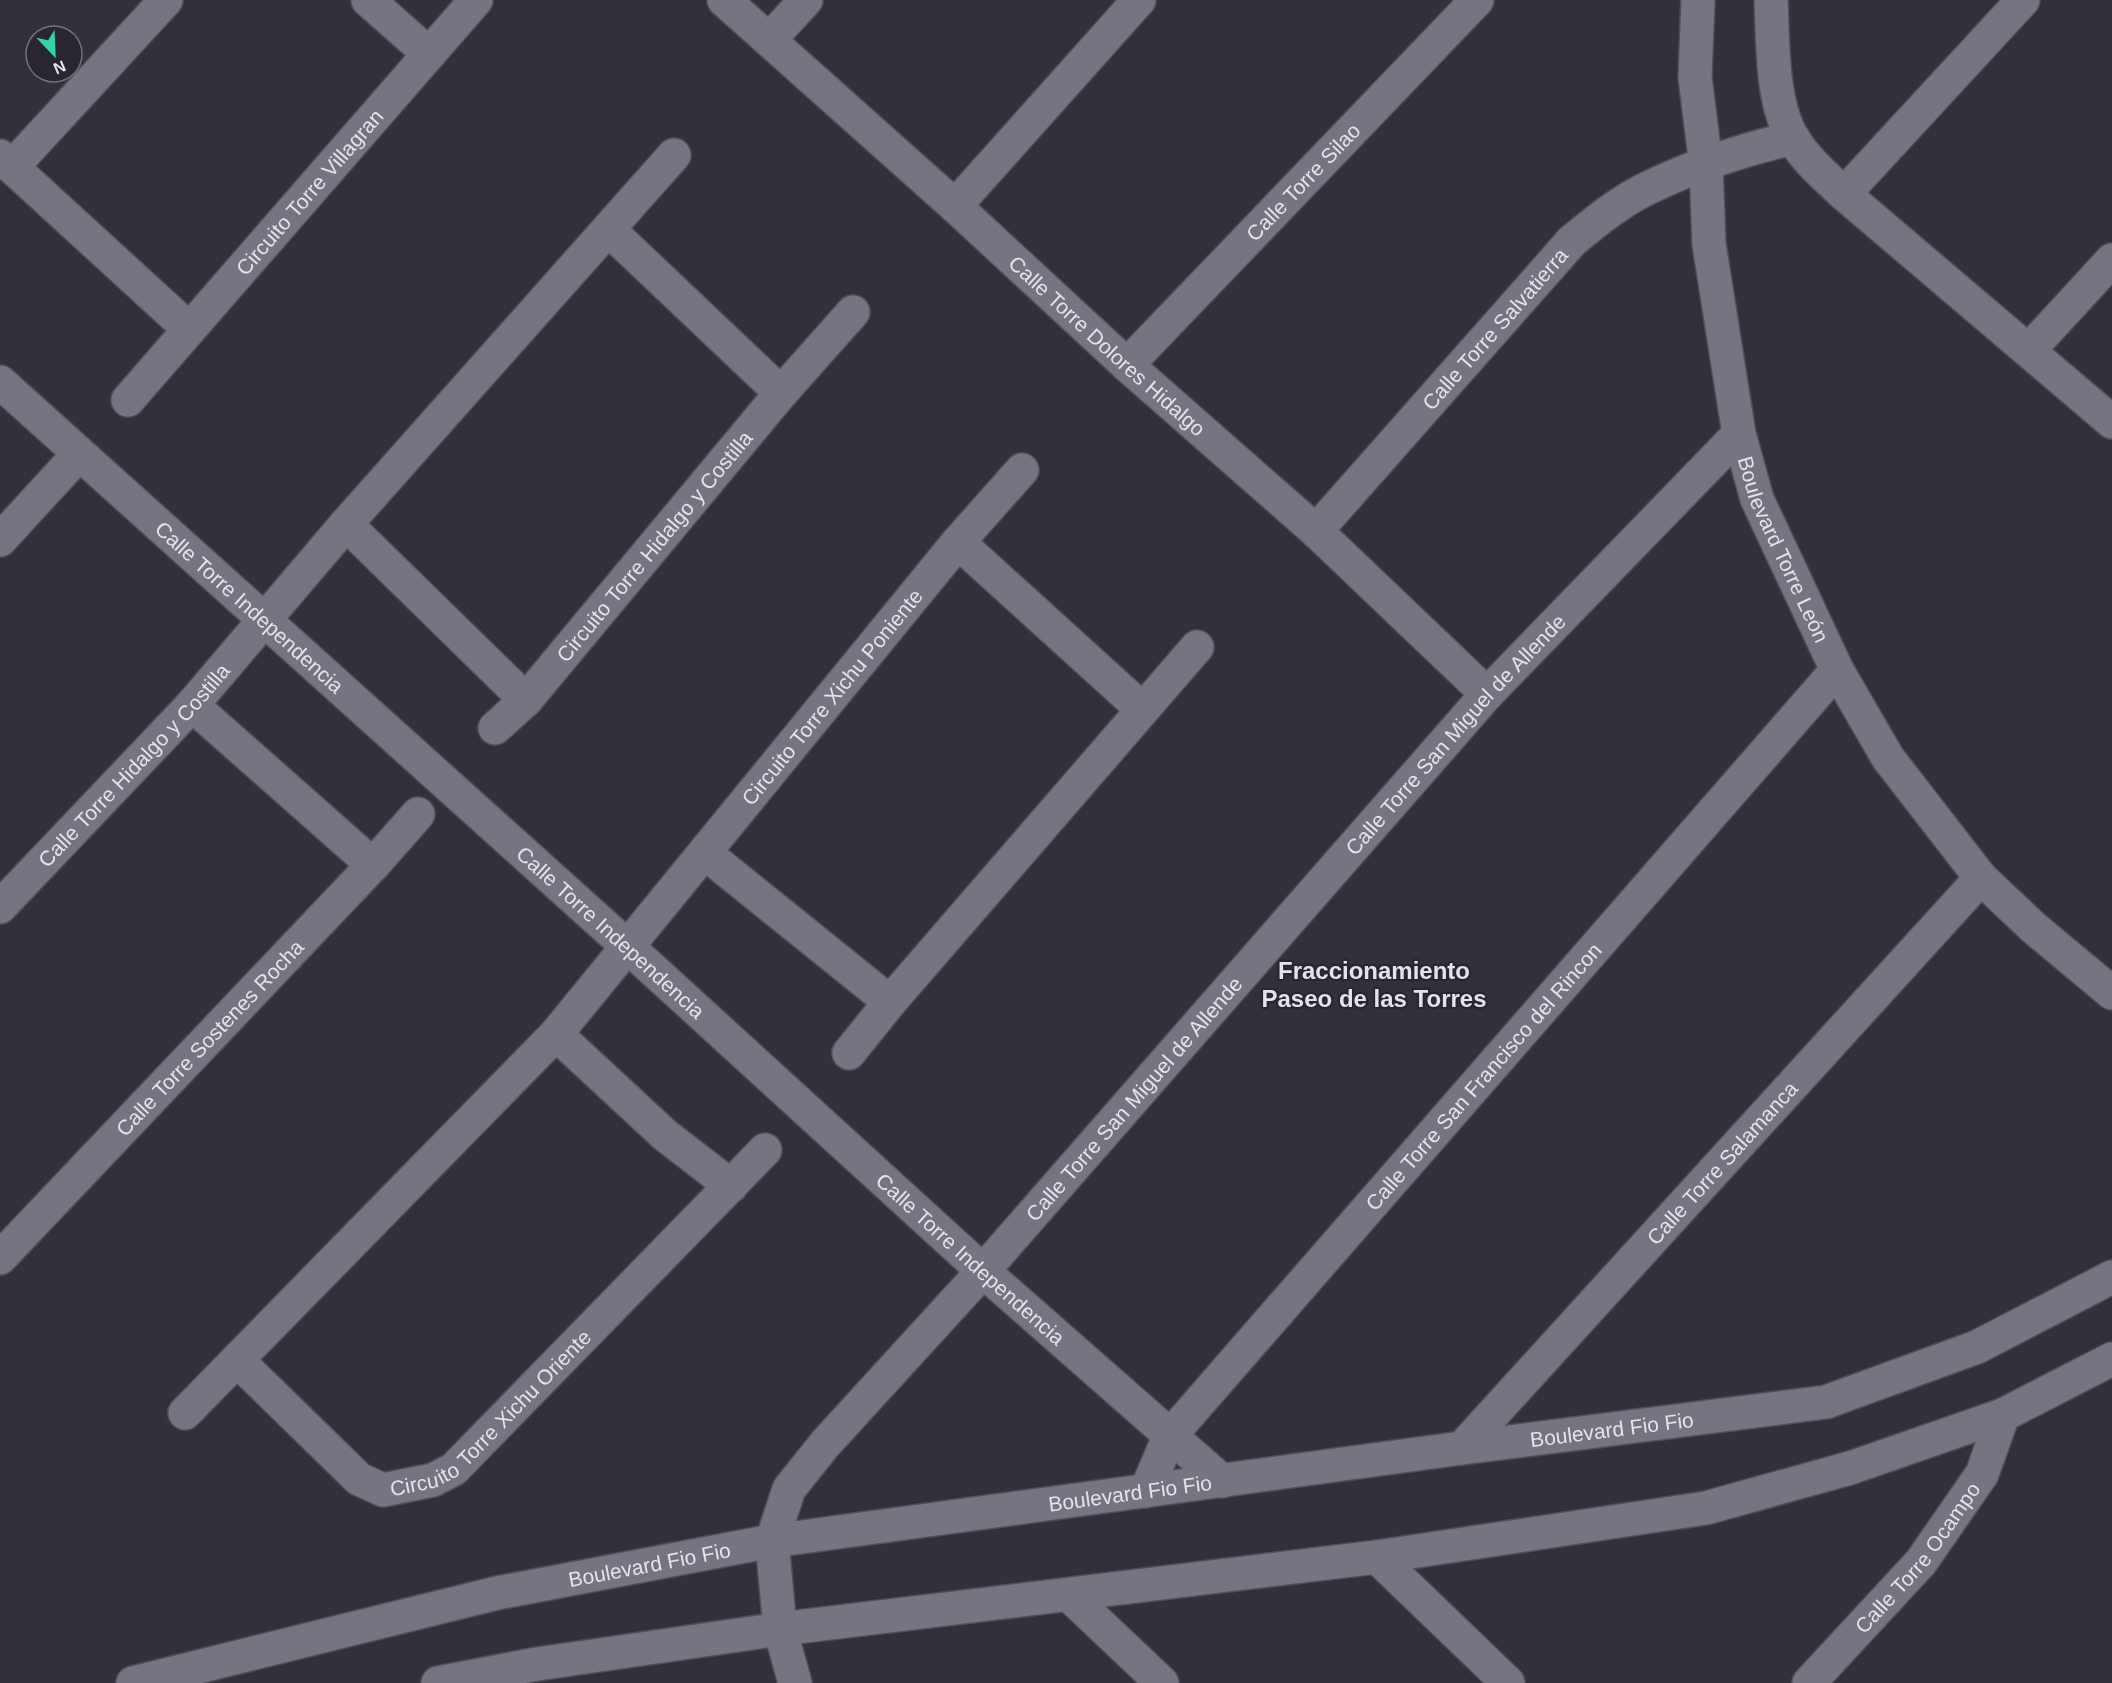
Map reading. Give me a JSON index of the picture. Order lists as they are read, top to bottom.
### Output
{
  "streets": {
    "street": [
      "Calle Torre Silao",
      "Circuito Torre Villagran",
      "Calle Torre Salvatierra",
      "Calle Torre Dolores Hidalgo",
      "Circuito Torre Hidalgo y Costilla",
      "Boulevard Torre León",
      "Calle Torre Independencia",
      "Circuito Torre Xichu Poniente",
      "Calle Torre San Miguel de Allende",
      "Calle Torre Hidalgo y Costilla",
      "Calle Torre Sostenes Rocha",
      "Calle Torre San Francisco del Rincon",
      "Calle Torre Salamanca",
      "Circuito Torre Xichu Oriente",
      "Boulevard Fio Fio",
      "Calle Torre Ocampo"
    ]
  },
  "crossings": [
    ["Calle Torre Silao", "Calle Torre Dolores Hidalgo"],
    ["Calle Torre Salvatierra", "Calle Torre Dolores Hidalgo"],
    ["Calle Torre Salvatierra", "Boulevard Torre León"],
    ["Calle Torre Dolores Hidalgo", "Calle Torre San Miguel de Allende"],
    ["Boulevard Torre León", "Calle Torre San Miguel de Allende"],
    ["Boulevard Torre León", "Calle Torre San Francisco del Rincon"],
    ["Boulevard Torre León", "Calle Torre Salamanca"],
    ["Calle Torre Independencia", "Circuito Torre Xichu Poniente"],
    ["Calle Torre Independencia", "Calle Torre San Miguel de Allende"],
    ["Calle Torre Independencia", "Calle Torre Hidalgo y Costilla"],
    ["Calle Torre Independencia", "Calle Torre San Francisco del Rincon"],
    ["Calle Torre Independencia", "Boulevard Fio Fio"],
    ["Calle Torre San Miguel de Allende", "Boulevard Fio Fio"],
    ["Calle Torre San Francisco del Rincon", "Boulevard Fio Fio"],
    ["Calle Torre Salamanca", "Boulevard Fio Fio"]
  ],
  "districts": ["Fraccionamiento Paseo de las Torres"],
  "north": "bottom right"
}
